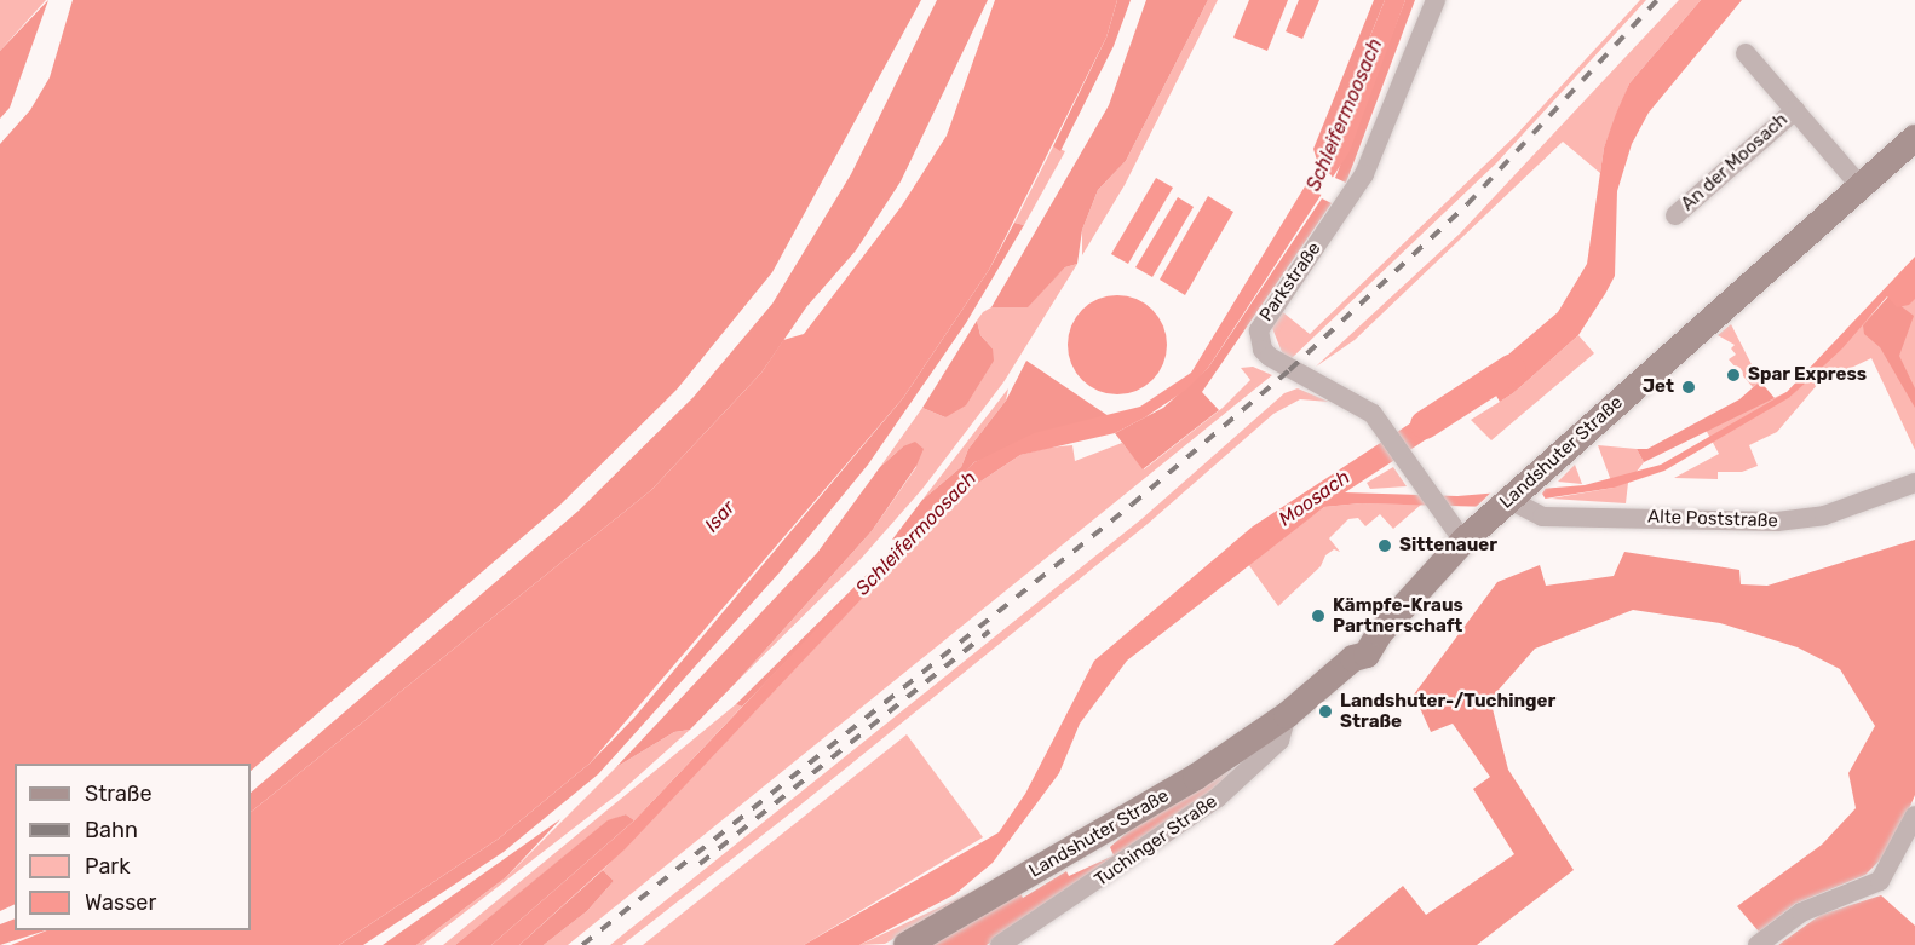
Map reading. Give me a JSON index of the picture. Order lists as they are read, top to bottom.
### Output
{
  "streets": {
    "main road": ["Landshuter Straße"],
    "street": [
      "An der Moosach",
      "Parkstraße",
      "Alte Poststraße",
      "Tuchinger Straße"
    ]
  },
  "crossings": [
    ["An der Moosach", "Landshuter Straße"],
    ["Parkstraße", "Landshuter Straße"],
    ["Landshuter Straße", "Alte Poststraße"],
    ["Landshuter Straße", "Tuchinger Straße"]
  ],
  "water": ["Schleifermoosach", "Moosach", "Isar"],
  "places": [
    "Spar Express",
    "Jet",
    "Sittenauer",
    "Kämpfe-Kraus Partnerschaft",
    "Landshuter-/Tuchinger Straße"
  ],
  "legend": [
    "Straße",
    "Bahn",
    "Park",
    "Wasser"
  ]
}
